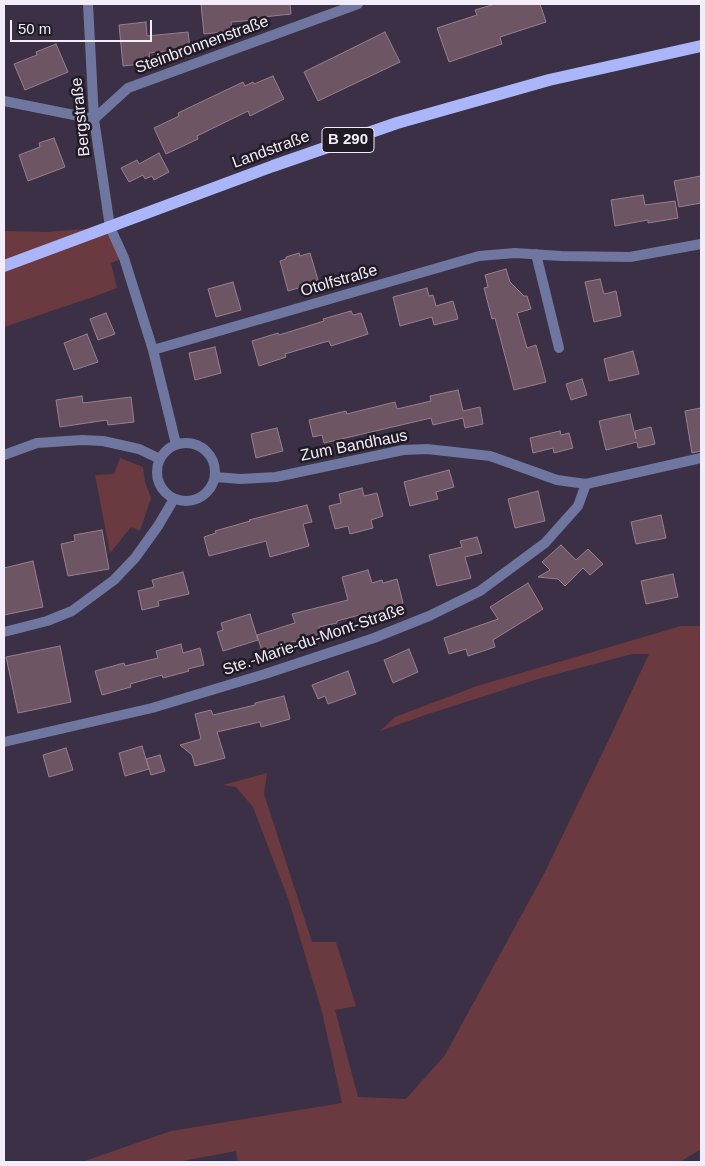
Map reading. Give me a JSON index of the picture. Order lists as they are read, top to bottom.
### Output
{
  "streets": {
    "main road": ["B 290", "Landstraße"],
    "street": [
      "Steinbronnenstraße",
      "Bergstraße",
      "Otolfstraße",
      "Zum Bandhaus",
      "Ste.-Marie-du-Mont-Straße"
    ]
  },
  "crossings": [
    ["Steinbronnenstraße", "Bergstraße"],
    ["Bergstraße", "Landstraße"],
    ["Zum Bandhaus", "Ste.-Marie-du-Mont-Straße"]
  ],
  "scale_bar": "50 m"
}
